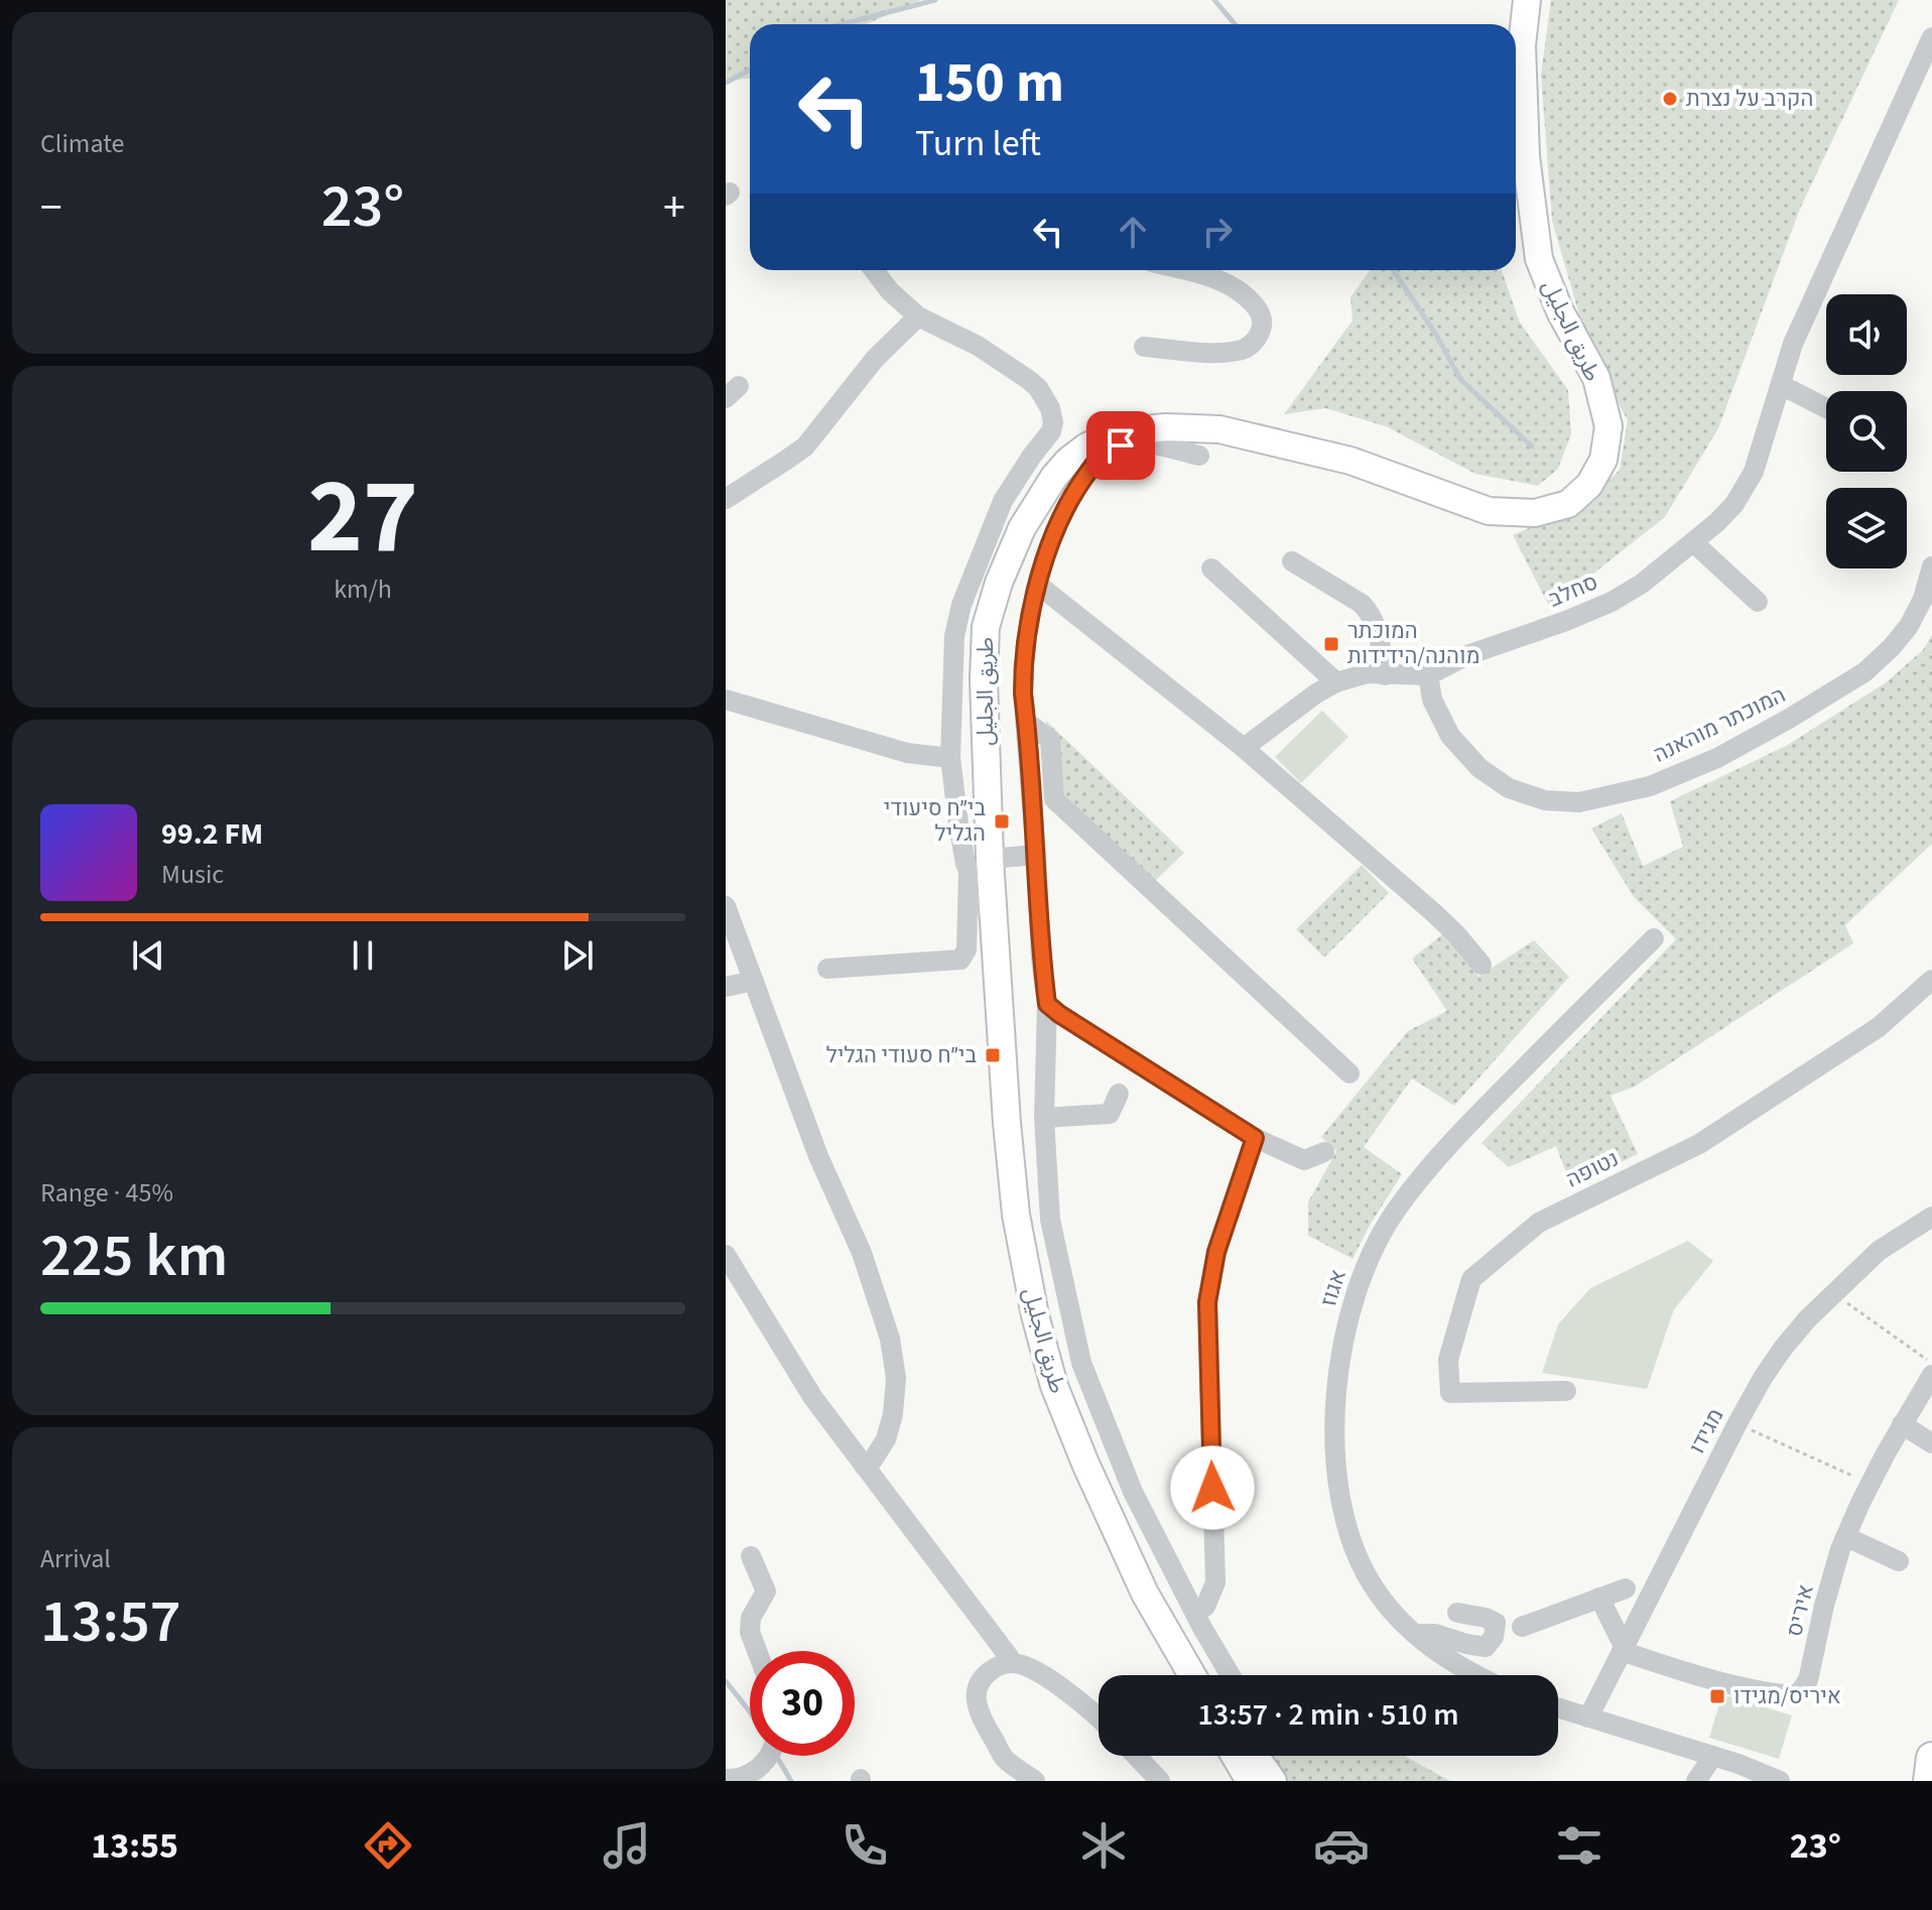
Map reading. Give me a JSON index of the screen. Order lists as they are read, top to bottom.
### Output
{
  "streets": {
    "main road": ["طريق الجليل"],
    "street": [
      "סחלב",
      "המוכתר מוהאנה",
      "נטופה",
      "אגוז",
      "מגידו",
      "איריס"
    ]
  },
  "crossings": [
    ["סחלב", "המוכתר מוהאנה"],
    ["מגידו", "איריס"]
  ],
  "places": {
    "other": ["הקרב על נצרת"],
    "transit": [
      "המוכתר מוהנה/הידידות",
      "בי״ח סיעודי הגליל",
      "בי״ח סעודי הגליל",
      "איריס/מגידו"
    ]
  },
  "page": {
    "tile": [
      "Climate",
      ["27", "km/h"],
      ["Range · 45%", "225 km"],
      ["Arrival", "13:57"]
    ],
    "turn": ["150 m", "Turn left"],
    "heat": ["−", "23°", "+"],
    "song": ["99.2 FM", "Music"],
    "limit": "30",
    "trip": "13:57 · 2 min · 510 m",
    "tabs": ["13:55", "23°"]
  }
}
